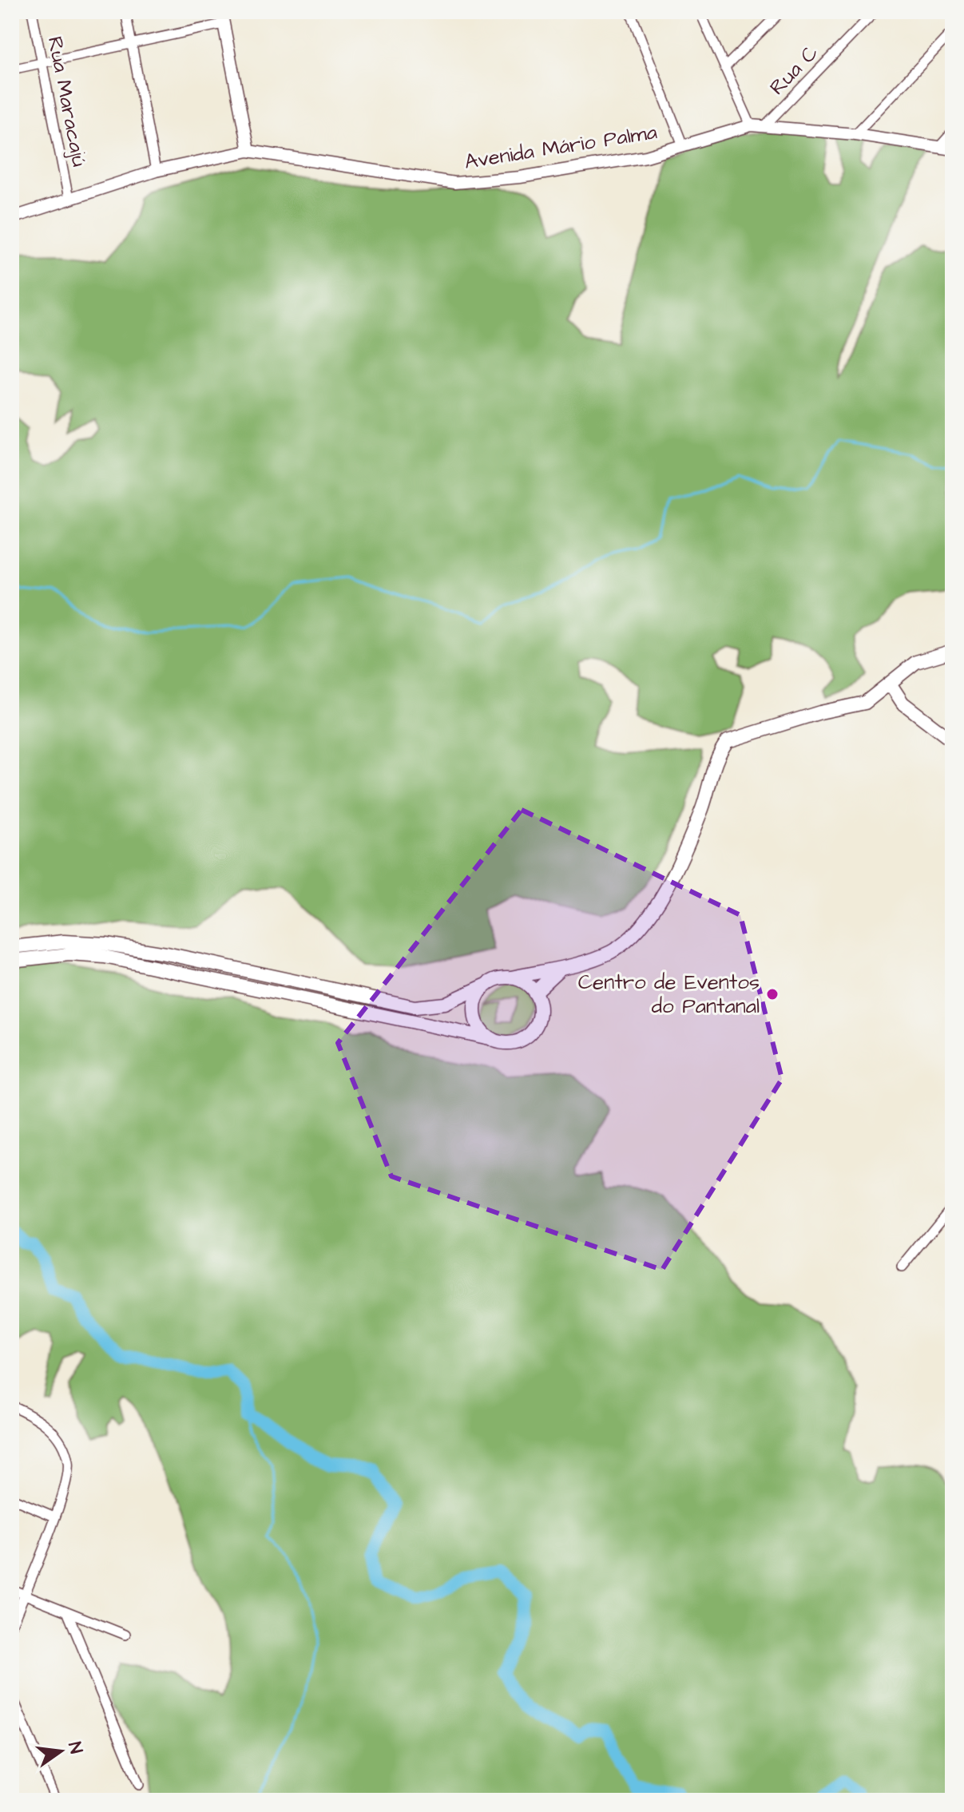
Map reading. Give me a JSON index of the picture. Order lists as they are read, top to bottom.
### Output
{
  "streets": {
    "street": ["Rua C", "Rua Maracajú", "Avenida Mário Palma"]
  },
  "crossings": [
    ["Rua C", "Avenida Mário Palma"]
  ],
  "places": ["Centro de Eventos do Pantanal"],
  "north": "right"
}
